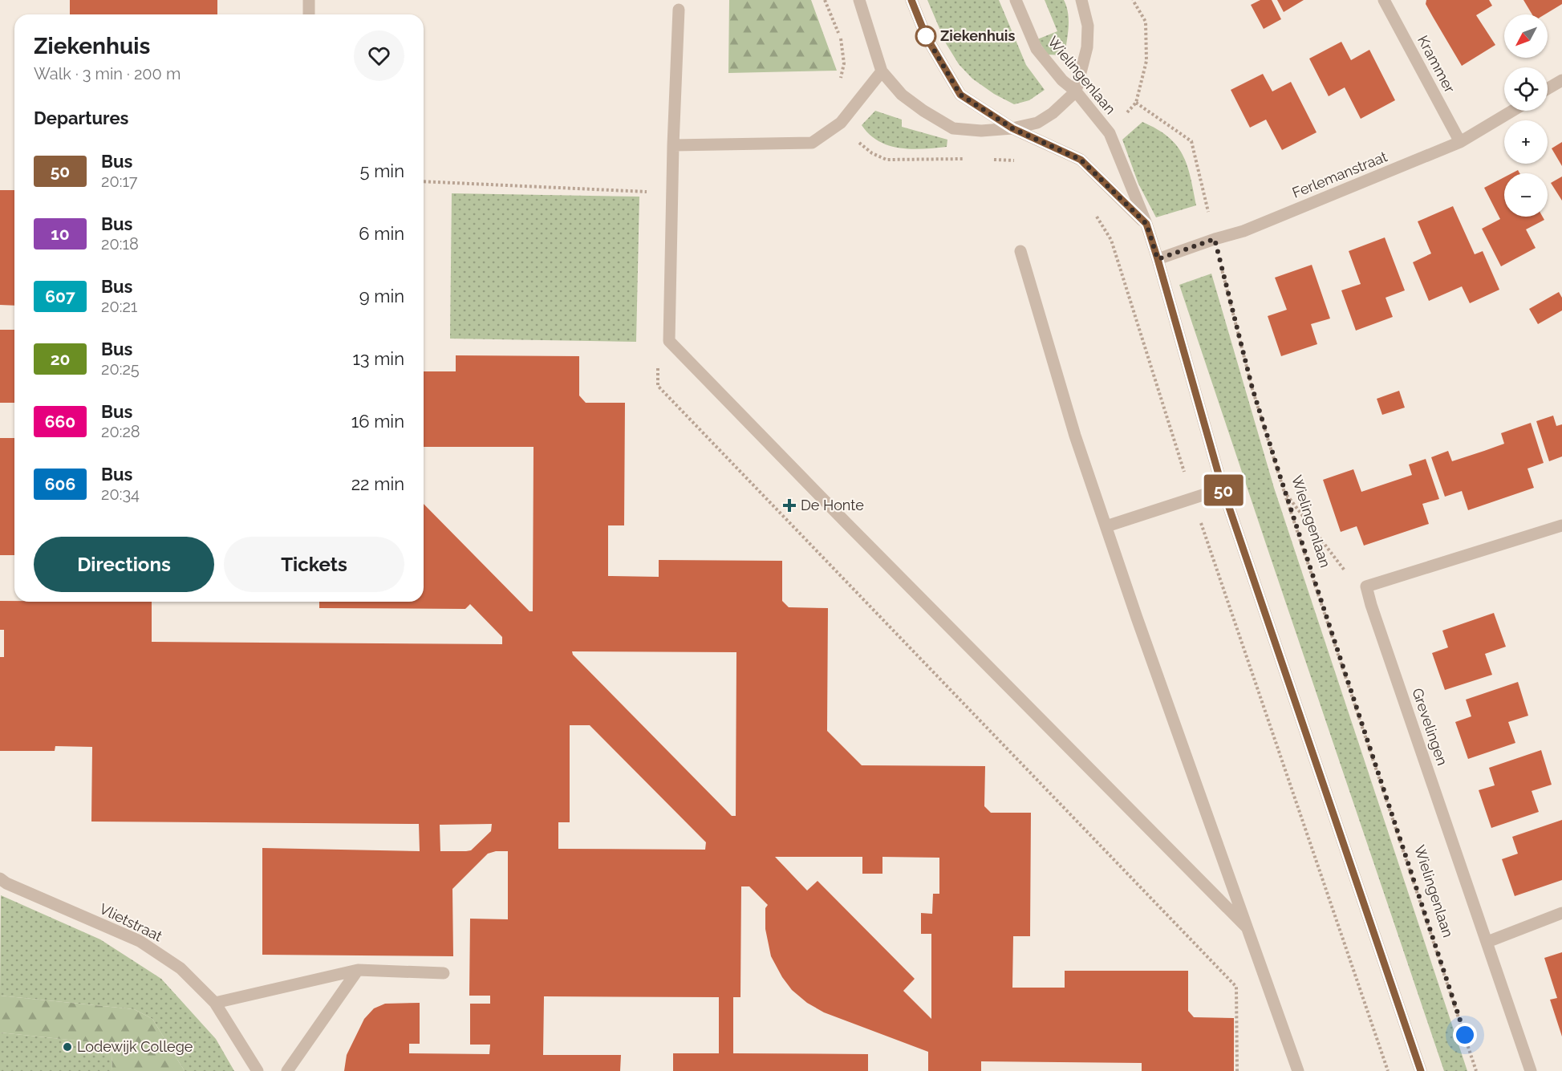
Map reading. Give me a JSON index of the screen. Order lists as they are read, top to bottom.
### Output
{
  "streets": {
    "street": [
      "Krammer",
      "Wielingenlaan",
      "Ferlemanstraat",
      "Grevelingen",
      "Vlietstraat"
    ]
  },
  "crossings": [
    ["Krammer", "Ferlemanstraat"],
    ["Wielingenlaan", "Ferlemanstraat"]
  ],
  "places": {
    "other": ["Ziekenhuis", "Lodewijk College"],
    "health": ["De Honte"]
  },
  "lines": ["bus line 50"],
  "north": "bottom left",
  "page": {
    "on_map": "50",
    "map_buttons": ["+", "−"],
    "heading": [
      ["Ziekenhuis", "Walk · 3 min · 200 m"],
      "Departures"
    ],
    "list": [
      {
        "mark": "50",
        "name": "Bus",
        "note": "20:17",
        "value": "5 min"
      },
      {
        "mark": "10",
        "name": "Bus",
        "note": "20:18",
        "value": "6 min"
      },
      {
        "mark": "607",
        "name": "Bus",
        "note": "20:21",
        "value": "9 min"
      },
      {
        "mark": "20",
        "name": "Bus",
        "note": "20:25",
        "value": "13 min"
      },
      {
        "mark": "660",
        "name": "Bus",
        "note": "20:28",
        "value": "16 min"
      },
      {
        "mark": "606",
        "name": "Bus",
        "note": "20:34",
        "value": "22 min"
      }
    ],
    "buttons": ["Directions", "Tickets"]
  }
}
